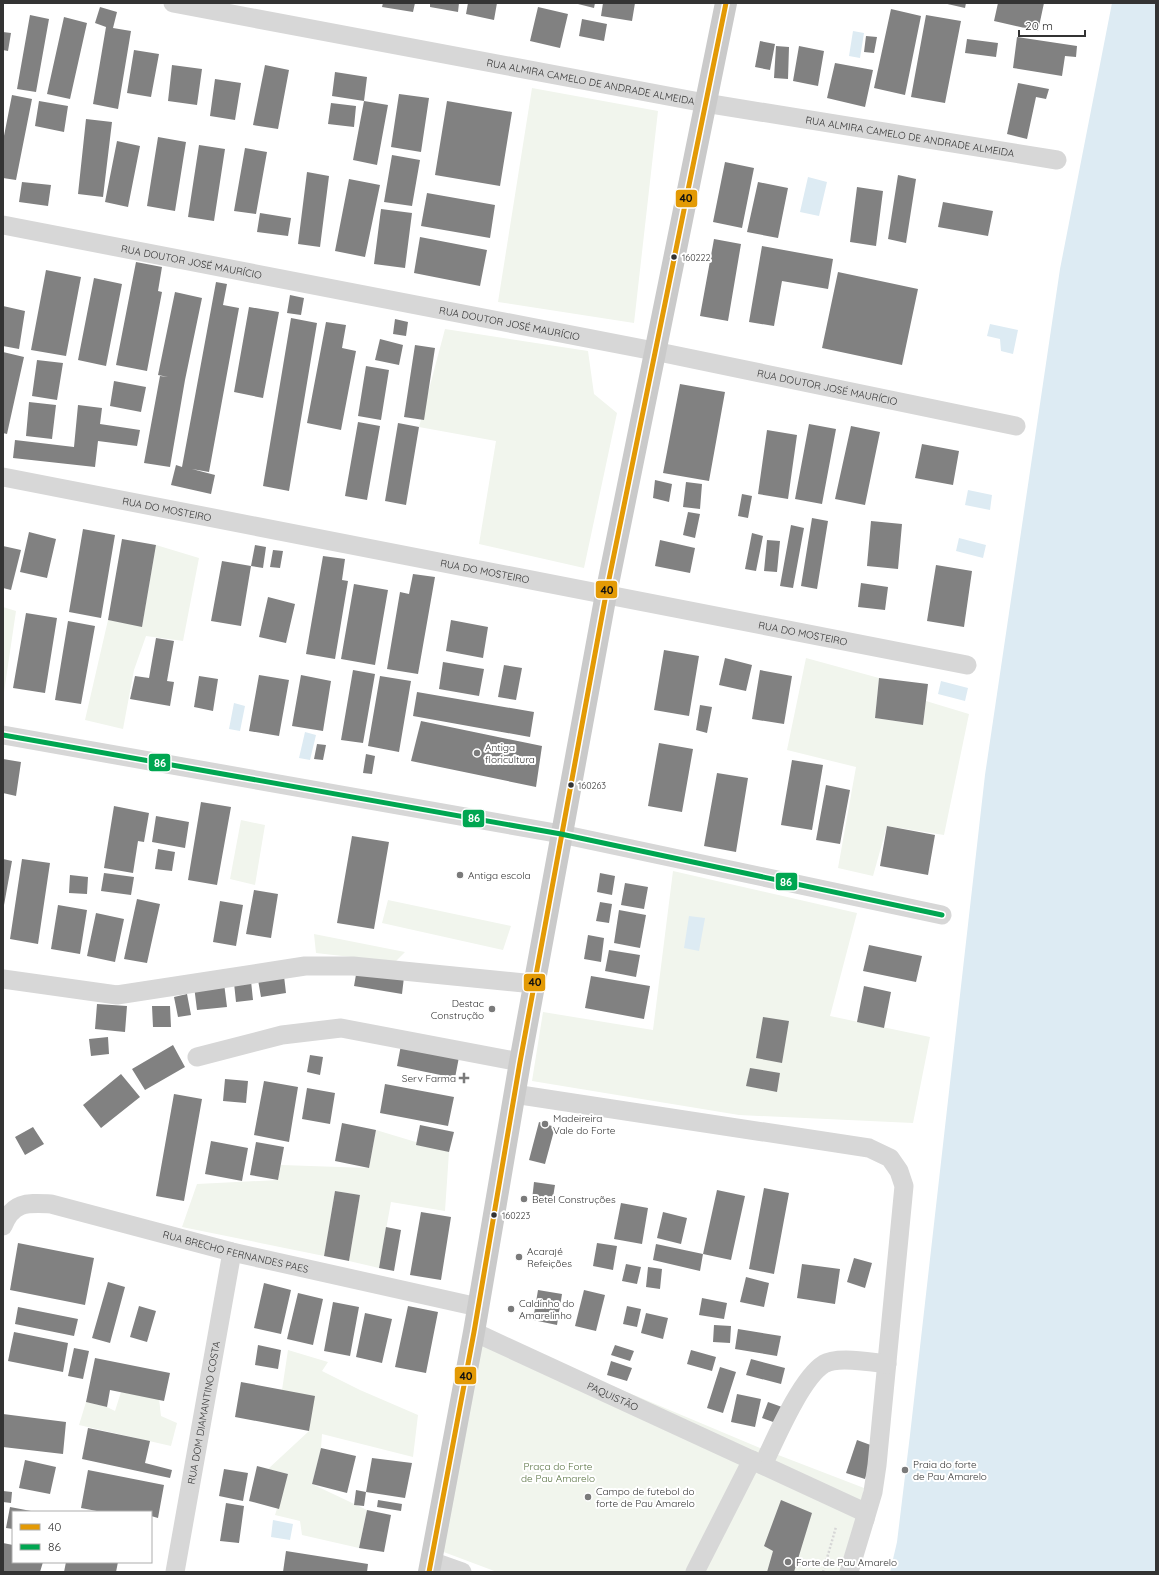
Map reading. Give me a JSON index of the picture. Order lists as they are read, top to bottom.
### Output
{
  "streets": {
    "street": [
      "RUA ALMIRA CAMELO DE ANDRADE ALMEIDA",
      "RUA DOUTOR JOSÉ MAURÍCIO",
      "RUA DO MOSTEIRO",
      "RUA BRECHO FERNANDES PAES",
      "PAQUISTÃO",
      "RUA DOM DIAMANTINO COSTA"
    ]
  },
  "crossings": [
    ["RUA BRECHO FERNANDES PAES", "RUA DOM DIAMANTINO COSTA"]
  ],
  "parks": ["Praça do Forte de Pau Amarelo"],
  "places": {
    "other": [
      "160222",
      "Antiga floricultura",
      "160263",
      "Antiga escola",
      "Destac Construção",
      "Madeireira Vale do Forte",
      "Betel Construções",
      "160223",
      "Acarajé Refeições",
      "Caldinho do Amarelinho",
      "Praia do forte de Pau Amarelo",
      "Campo de futebol do forte de Pau Amarelo",
      "Forte de Pau Amarelo"
    ],
    "health": ["Serv Farma"]
  },
  "lines": ["transit line 40", "transit line 86"],
  "legend": ["40", "86"],
  "scale_bar": "20 m"
}
